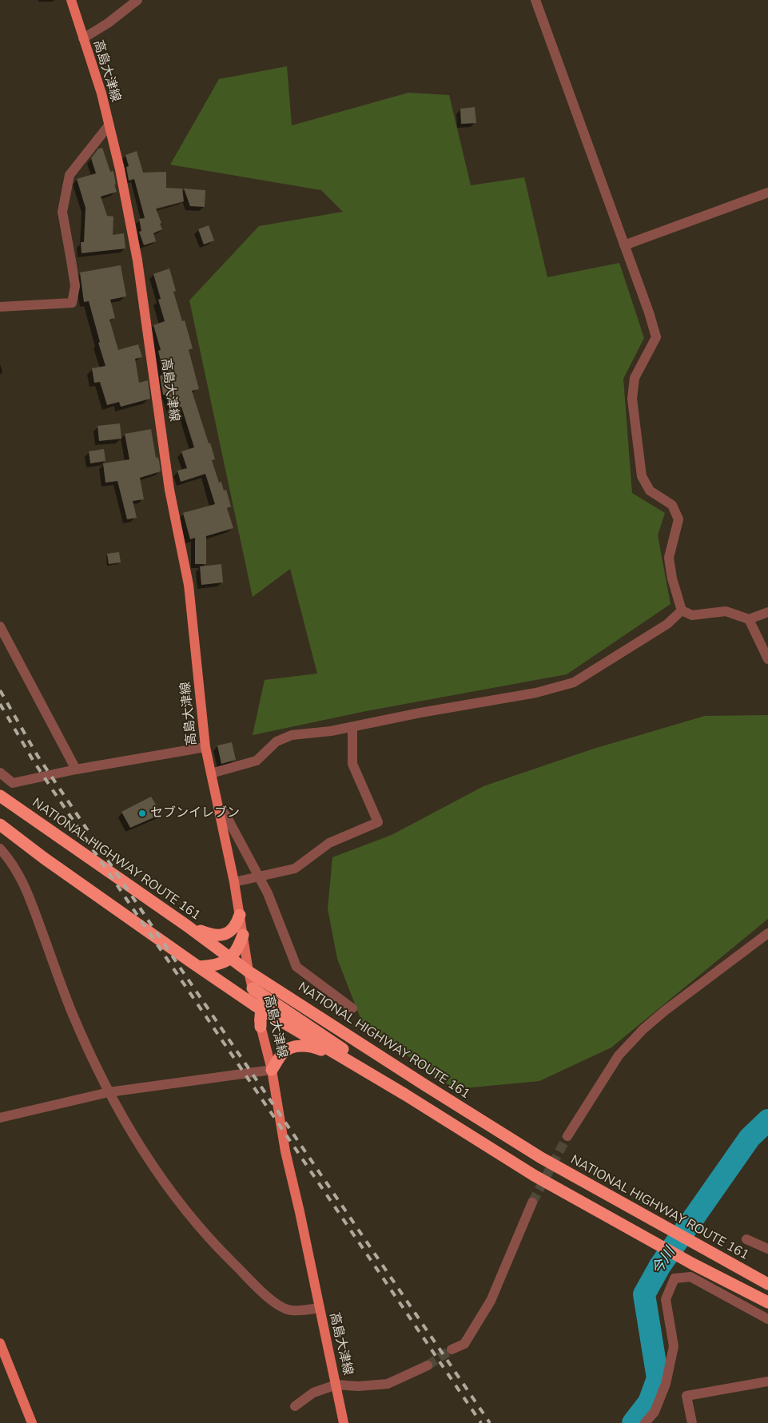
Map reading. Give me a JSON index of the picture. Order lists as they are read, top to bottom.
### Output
{
  "streets": {
    "highway": ["NATIONAL HIGHWAY ROUTE 161"],
    "main road": ["高島大津線"]
  },
  "crossings": [
    ["高島大津線", "NATIONAL HIGHWAY ROUTE 161"]
  ],
  "water": ["今川"],
  "places": ["セブンイレブン"]
}
